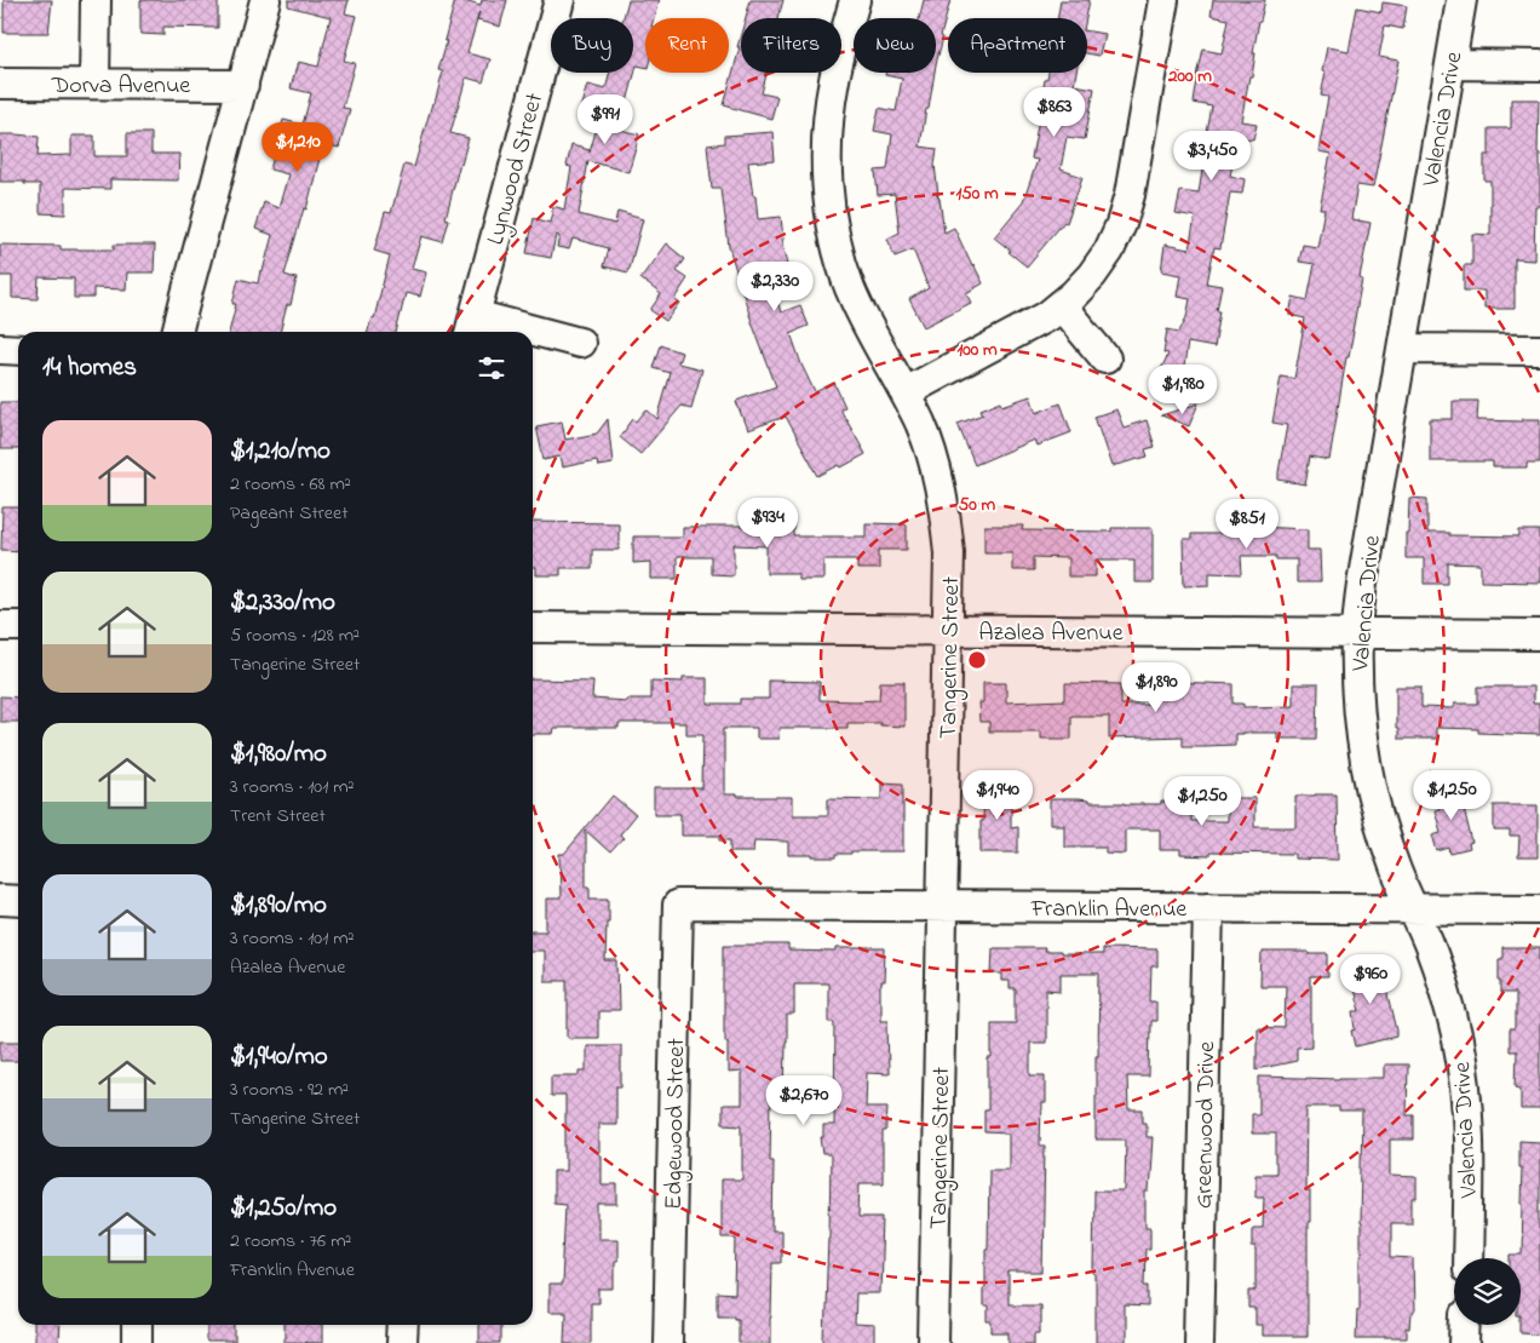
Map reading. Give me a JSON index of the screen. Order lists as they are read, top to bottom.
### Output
{
  "streets": {
    "street": [
      "Dorva Avenue",
      "Valencia Drive",
      "Lynwood Street",
      "Azalea Avenue",
      "Tangerine Street",
      "Franklin Avenue",
      "Edgewood Street",
      "Greenwood Drive"
    ]
  },
  "crossings": [
    ["Valencia Drive", "Azalea Avenue"],
    ["Valencia Drive", "Franklin Avenue"],
    ["Azalea Avenue", "Tangerine Street"],
    ["Tangerine Street", "Franklin Avenue"],
    ["Franklin Avenue", "Edgewood Street"],
    ["Franklin Avenue", "Greenwood Drive"]
  ],
  "page": {
    "chip": [
      "Buy",
      "Rent",
      "Filters",
      "New",
      "Apartment"
    ],
    "price": [
      "$863",
      "$991",
      "$1,210",
      "$3,450",
      "$2,330",
      "$1,980",
      "$934",
      "$851",
      "$1,890",
      "$1,940",
      "$1,250",
      "$1,250",
      "$960",
      "$2,670"
    ],
    "heading": "14 homes",
    "list": [
      {
        "name": "$1,210/mo",
        "note": "2 rooms · 68 m² · Pageant Street"
      },
      {
        "name": "$2,330/mo",
        "note": "5 rooms · 128 m² · Tangerine Street"
      },
      {
        "name": "$1,980/mo",
        "note": "3 rooms · 101 m² · Trent Street"
      },
      {
        "name": "$1,890/mo",
        "note": "3 rooms · 101 m² · Azalea Avenue"
      },
      {
        "name": "$1,940/mo",
        "note": "3 rooms · 92 m² · Tangerine Street"
      },
      {
        "name": "$1,250/mo",
        "note": "2 rooms · 76 m² · Franklin Avenue"
      }
    ]
  },
  "rings": [
    "200 m",
    "150 m",
    "100 m",
    "50 m"
  ]
}
